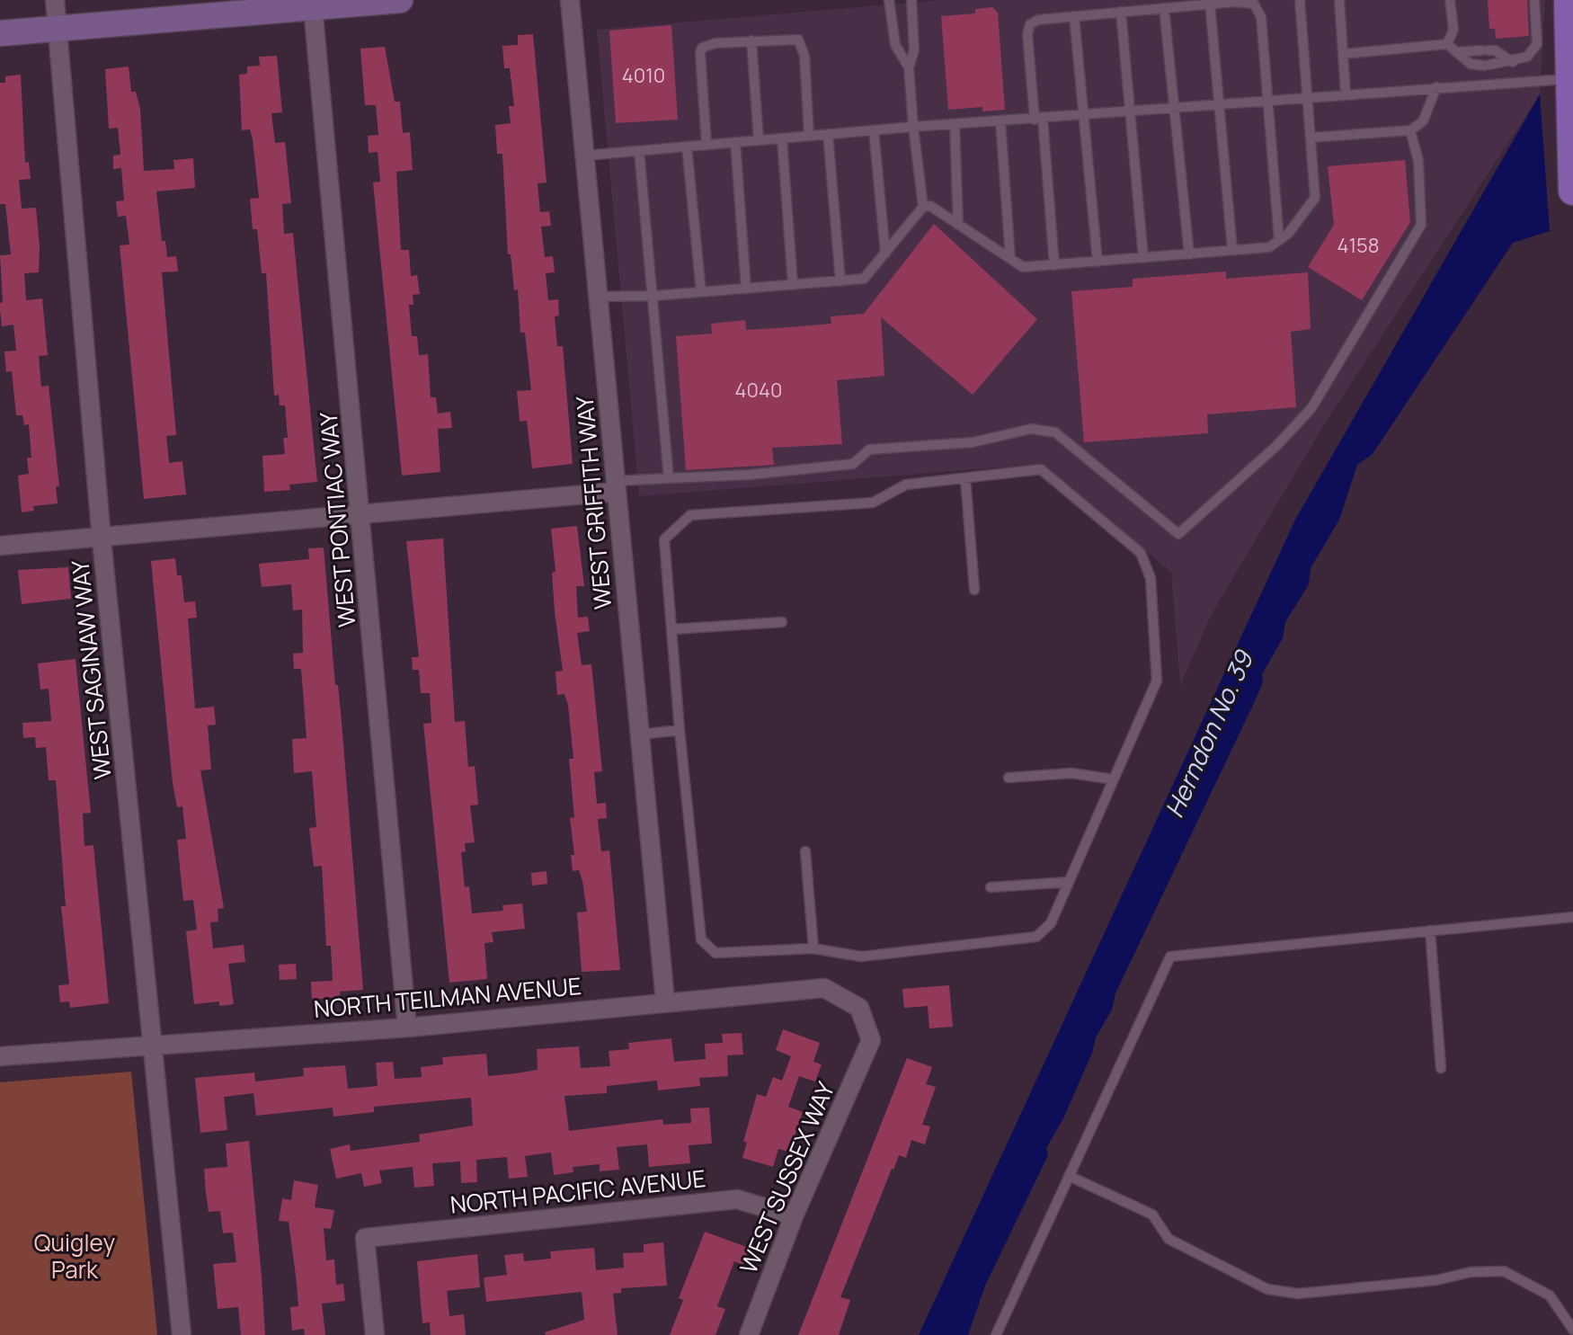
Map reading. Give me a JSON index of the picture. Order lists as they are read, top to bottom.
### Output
{
  "streets": {
    "street": [
      "WEST GRIFFITH WAY",
      "WEST PONTIAC WAY",
      "WEST SAGINAW WAY",
      "NORTH TEILMAN AVENUE",
      "WEST SUSSEX WAY",
      "NORTH PACIFIC AVENUE"
    ]
  },
  "crossings": [
    ["WEST GRIFFITH WAY", "NORTH TEILMAN AVENUE"],
    ["WEST PONTIAC WAY", "NORTH TEILMAN AVENUE"],
    ["WEST SAGINAW WAY", "NORTH TEILMAN AVENUE"],
    ["NORTH TEILMAN AVENUE", "WEST SUSSEX WAY"],
    ["WEST SUSSEX WAY", "NORTH PACIFIC AVENUE"]
  ],
  "water": ["Herndon No. 39"],
  "parks": ["Quigley Park"],
  "house_numbers": ["4010", "4158", "4040"]
}
